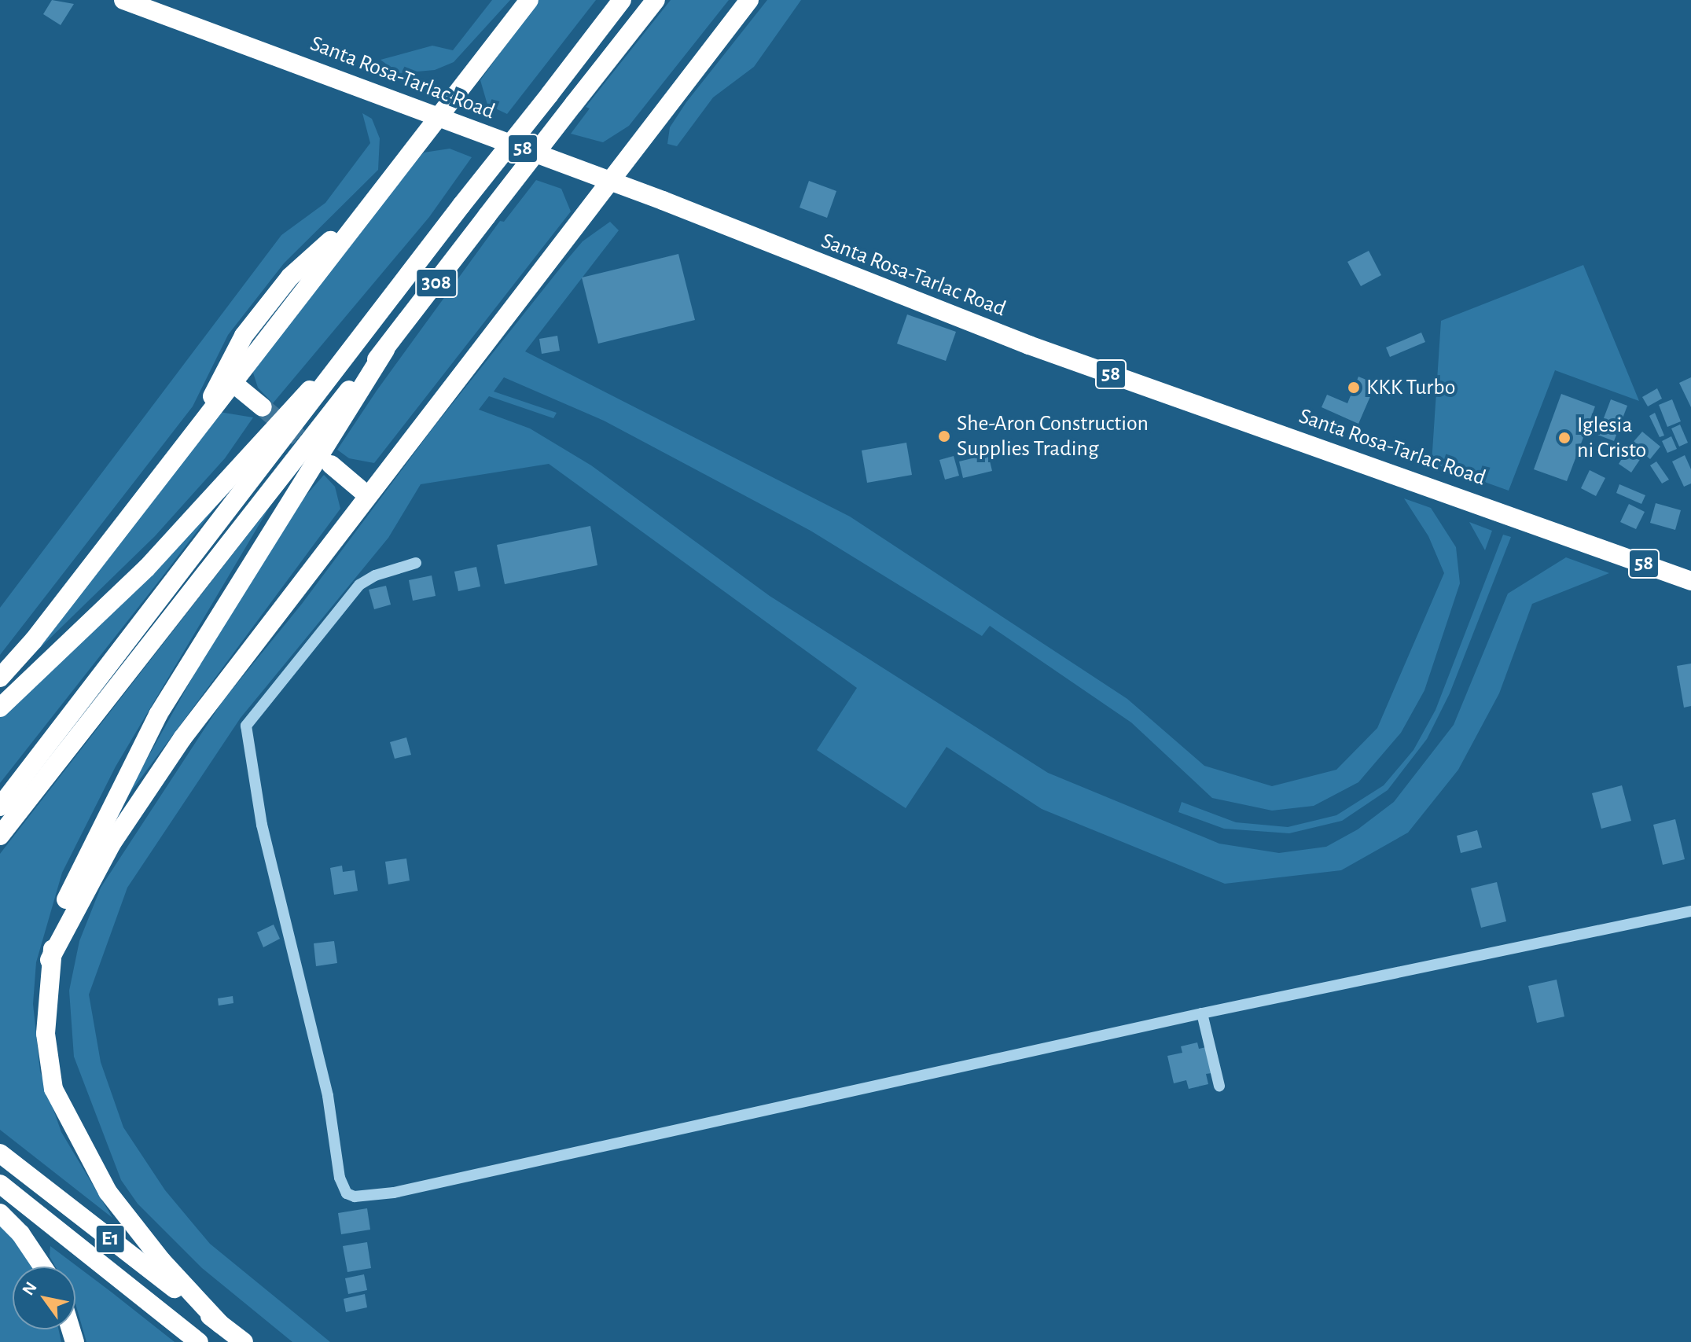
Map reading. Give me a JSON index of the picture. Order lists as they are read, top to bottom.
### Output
{
  "streets": {
    "highway": [
      "Santa Rosa-Tarlac Road",
      "58",
      "308",
      "E1"
    ]
  },
  "places": ["KKK Turbo", "She-Aron Construction Supplies Trading", "Iglesia ni Cristo"],
  "north": "top left"
}
